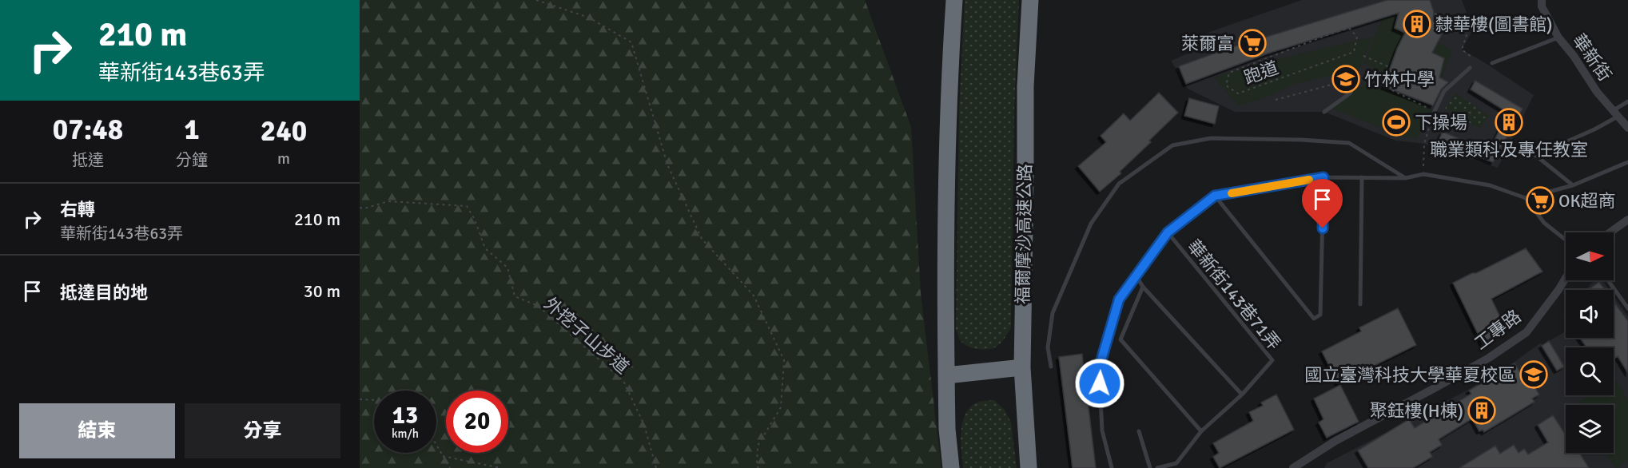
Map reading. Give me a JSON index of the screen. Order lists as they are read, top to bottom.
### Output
{
  "streets": {
    "highway": ["福爾摩沙高速公路"],
    "street": ["華新街", "工專路"],
    "lane": ["華新街143巷71弄"],
    "path": ["跑道", "外挖子山步道"]
  },
  "places": {
    "building": ["隸華樓(圖書館)", "職業類科及專任教室", "聚鈺樓(H棟)"],
    "supermarket": ["萊爾富", "OK超商"],
    "school or university": ["竹林中學", "國立臺灣科技大學華夏校區"],
    "sports": ["下操場"]
  },
  "north": "right",
  "page": {
    "turn": ["210 m", "華新街143巷63弄"],
    "eta": [
      "07:48",
      "抵達",
      "1",
      "分鐘",
      "240",
      "m"
    ],
    "list": [
      {
        "name": "右轉",
        "note": "華新街143巷63弄",
        "value": "210 m"
      },
      {
        "name": "抵達目的地",
        "value": "30 m"
      }
    ],
    "speed": "13 km/h",
    "limit": "20",
    "buttons": ["結束", "分享"]
  }
}
